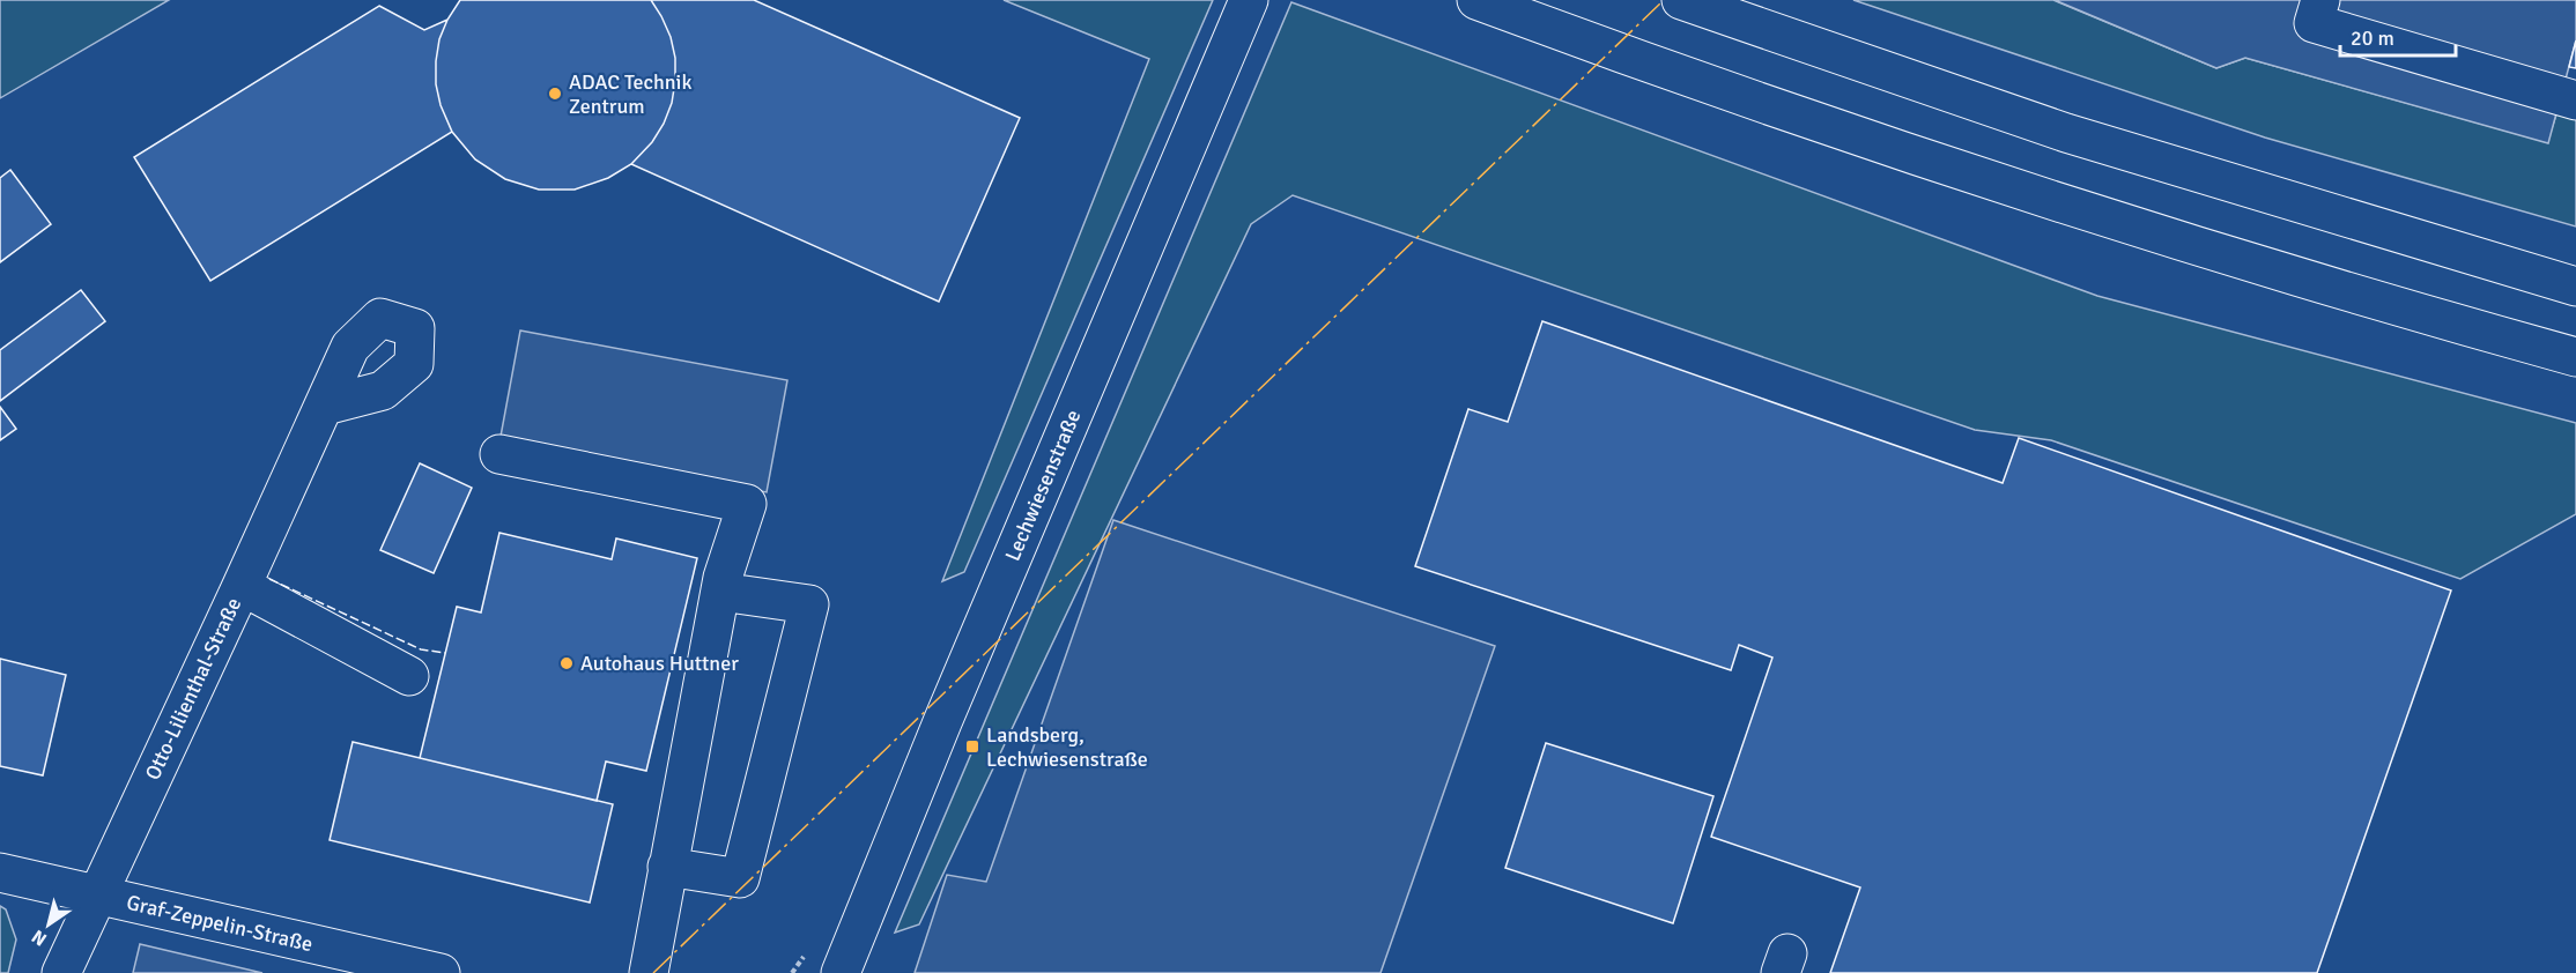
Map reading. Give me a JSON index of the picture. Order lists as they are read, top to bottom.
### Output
{
  "streets": {
    "main road": ["Lechwiesenstraße", "Otto-Lilienthal-Straße", "Graf-Zeppelin-Straße"]
  },
  "crossings": [
    ["Otto-Lilienthal-Straße", "Graf-Zeppelin-Straße"]
  ],
  "places": {
    "other": ["ADAC Technik Zentrum", "Autohaus Huttner"],
    "transit": ["Landsberg, Lechwiesenstraße"]
  },
  "scale_bar": "20 m",
  "north": "bottom left"
}
